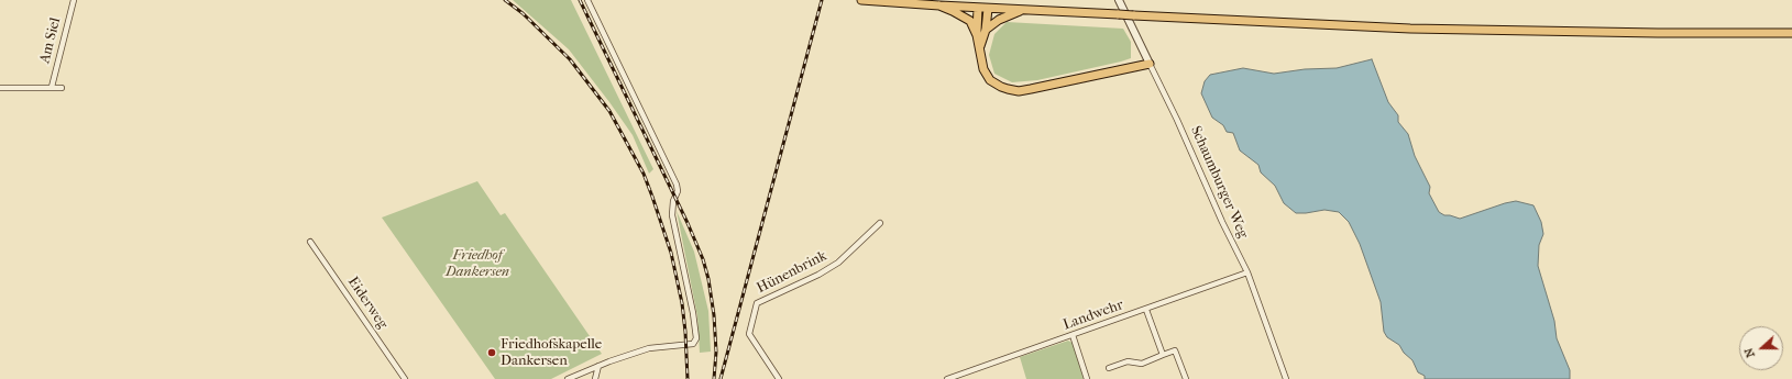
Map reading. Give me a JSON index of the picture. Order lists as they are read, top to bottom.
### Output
{
  "streets": {
    "street": [
      "Am Siel",
      "Schaumburger Weg",
      "Hünenbrink",
      "Eiderweg",
      "Landwehr"
    ]
  },
  "crossings": [
    ["Schaumburger Weg", "Landwehr"]
  ],
  "parks": ["Friedhof Dankersen"],
  "places": ["Friedhofskapelle Dankersen"],
  "north": "left"
}
